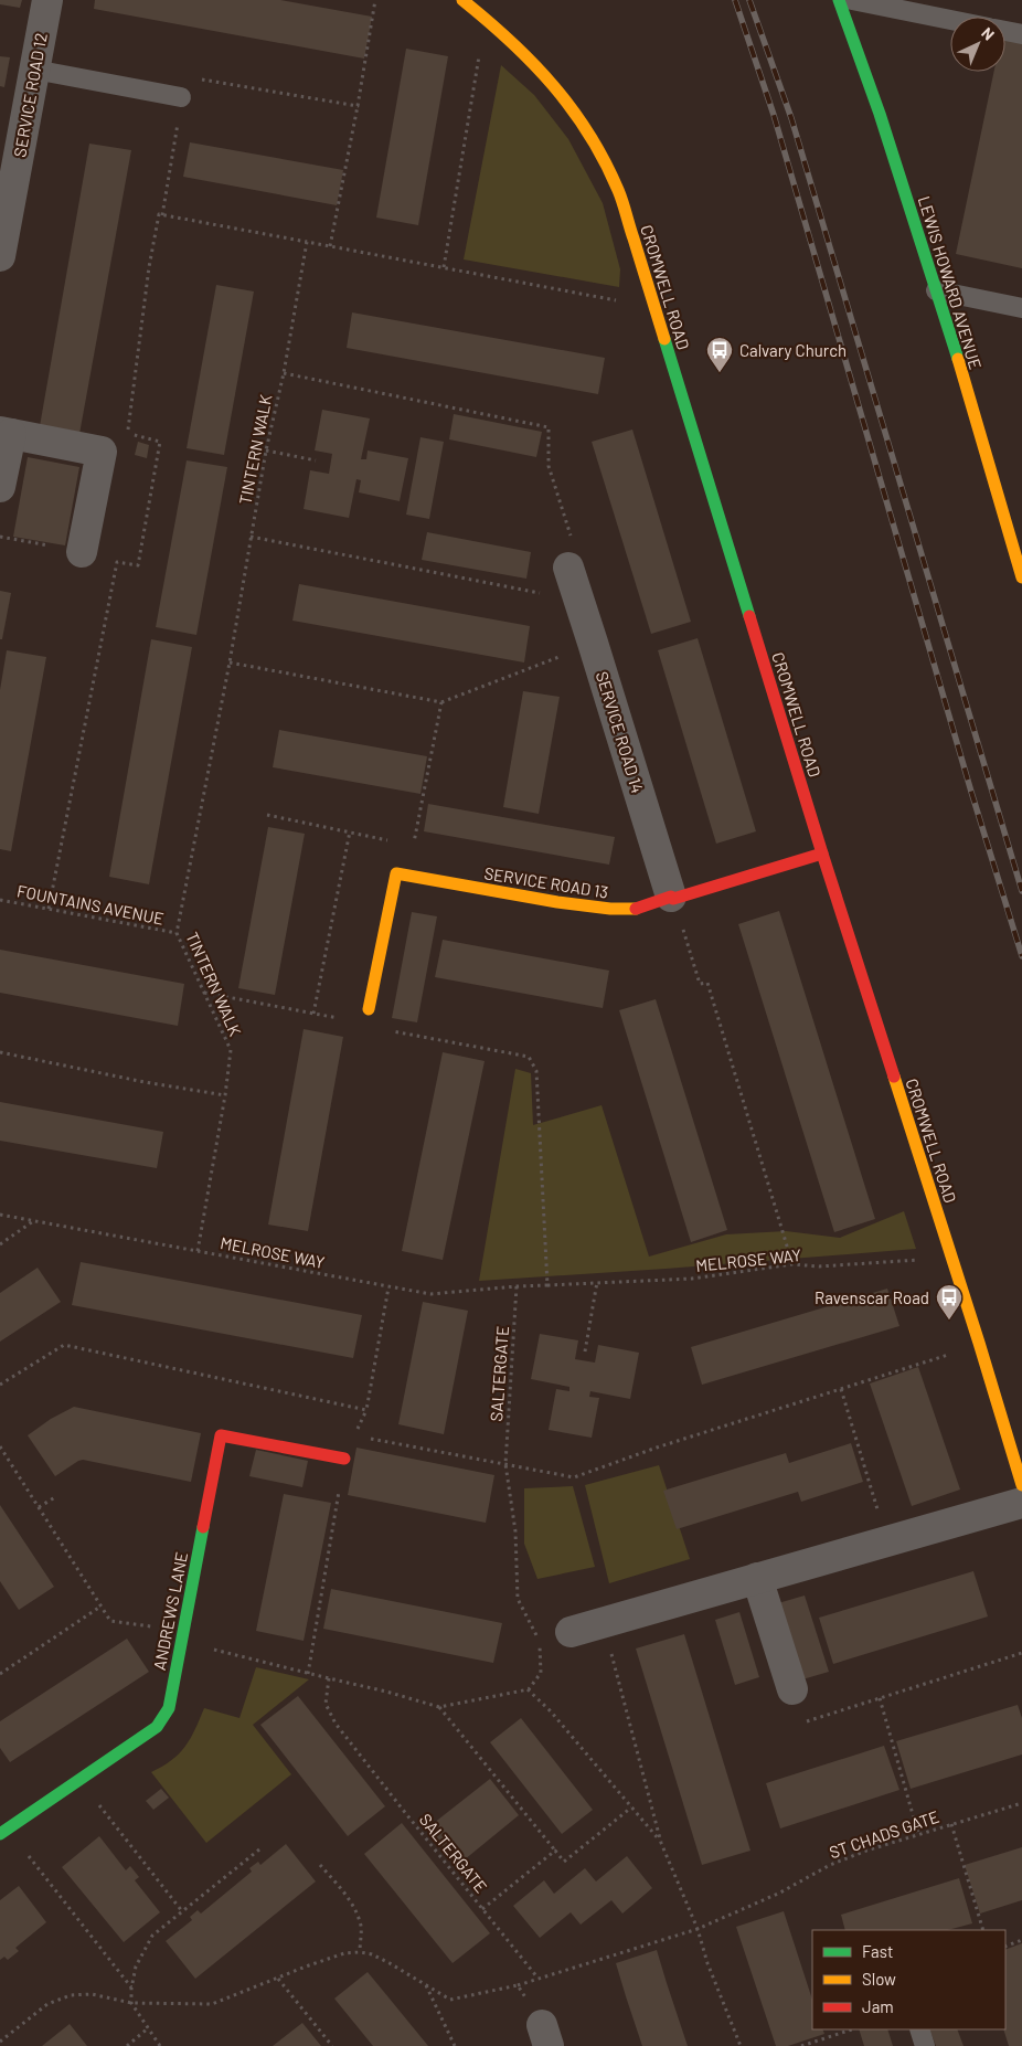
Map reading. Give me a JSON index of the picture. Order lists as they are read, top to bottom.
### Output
{
  "streets": {
    "street": [
      "SERVICE ROAD 12",
      "LEWIS HOWARD AVENUE",
      "CROMWELL ROAD",
      "SERVICE ROAD 14",
      "SERVICE ROAD 13",
      "ANDREWS LANE"
    ],
    "path": [
      "TINTERN WALK",
      "FOUNTAINS AVENUE",
      "MELROSE WAY",
      "SALTERGATE",
      "ST CHADS GATE"
    ]
  },
  "crossings": [
    ["CROMWELL ROAD", "SERVICE ROAD 13"],
    ["CROMWELL ROAD", "MELROSE WAY"],
    ["TINTERN WALK", "FOUNTAINS AVENUE"],
    ["TINTERN WALK", "MELROSE WAY"],
    ["SERVICE ROAD 14", "SERVICE ROAD 13"],
    ["MELROSE WAY", "SALTERGATE"]
  ],
  "places": {
    "bus stop": ["Calvary Church", "Ravenscar Road"]
  },
  "legend": ["Fast", "Slow", "Jam"],
  "north": "top right"
}
